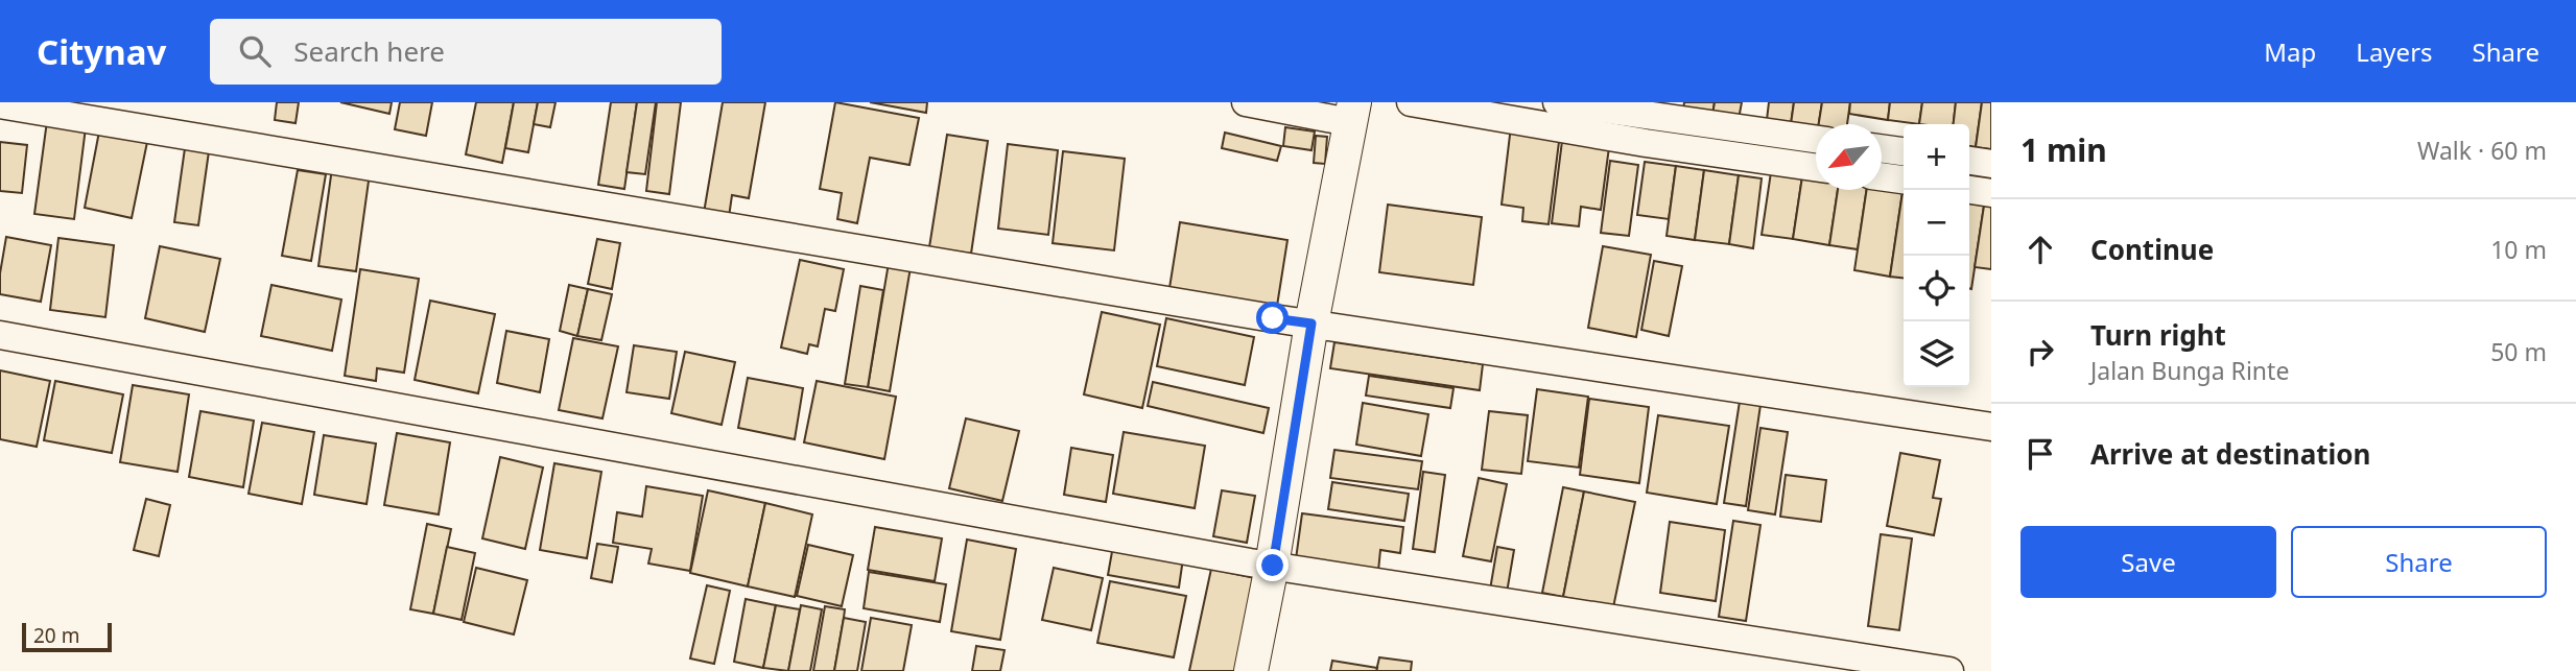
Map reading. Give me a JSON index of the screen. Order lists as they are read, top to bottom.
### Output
{
  "scale_bar": "20 m",
  "north": "bottom left",
  "page": {
    "header": "Citynav",
    "search": "Search here",
    "nav": ["Map", "Layers", "Share"],
    "heading": ["1 min", "Walk · 60 m"],
    "map_buttons": ["+", "−"],
    "list": [
      ["Continue", "10 m"],
      ["Turn right", "Jalan Bunga Rinte", "50 m"],
      "Arrive at destination"
    ],
    "buttons": ["Save", "Share"],
    "scale": "20 m"
  }
}
